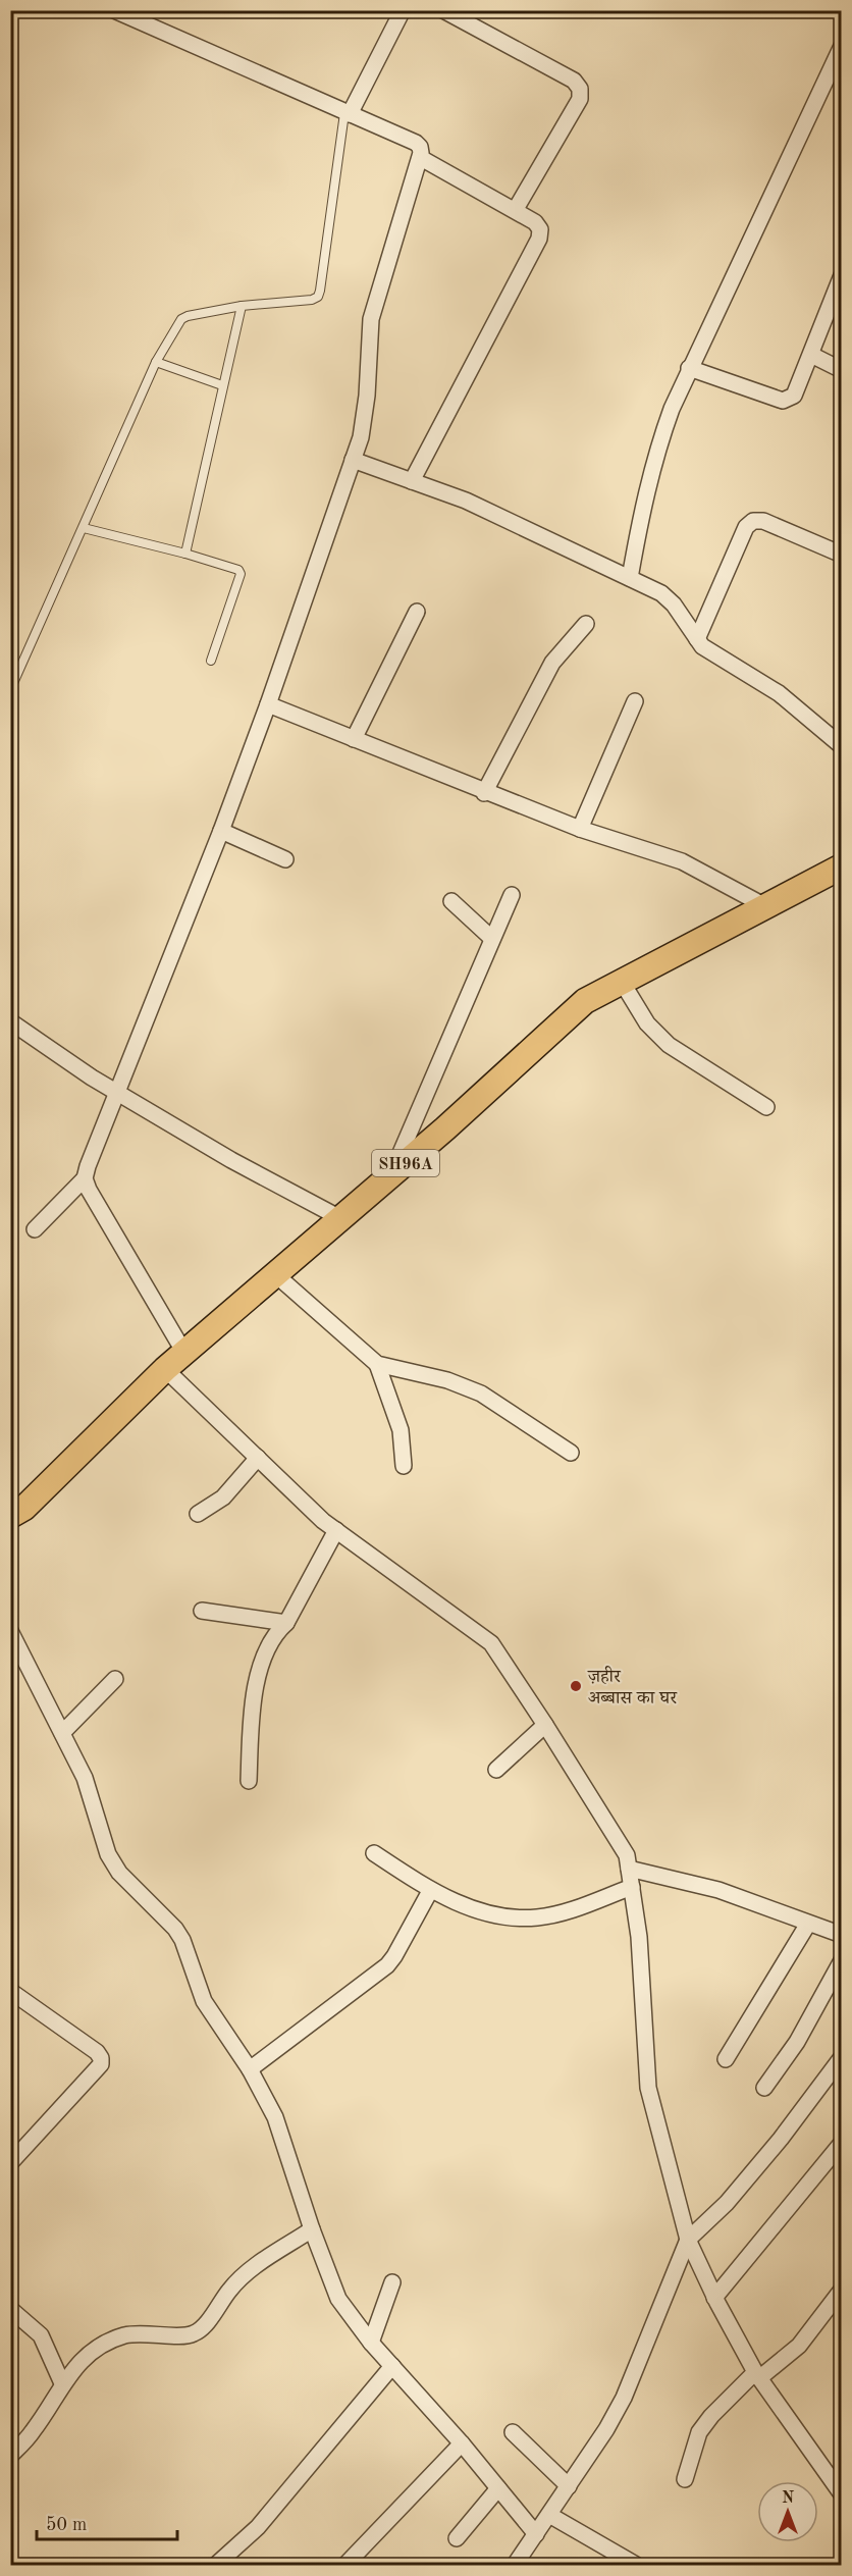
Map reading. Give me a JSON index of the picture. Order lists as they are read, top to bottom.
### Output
{
  "streets": {
    "main road": ["SH96A"]
  },
  "places": ["ज़हीर अब्बास का घर"],
  "scale_bar": "50 m",
  "north": "top"
}
